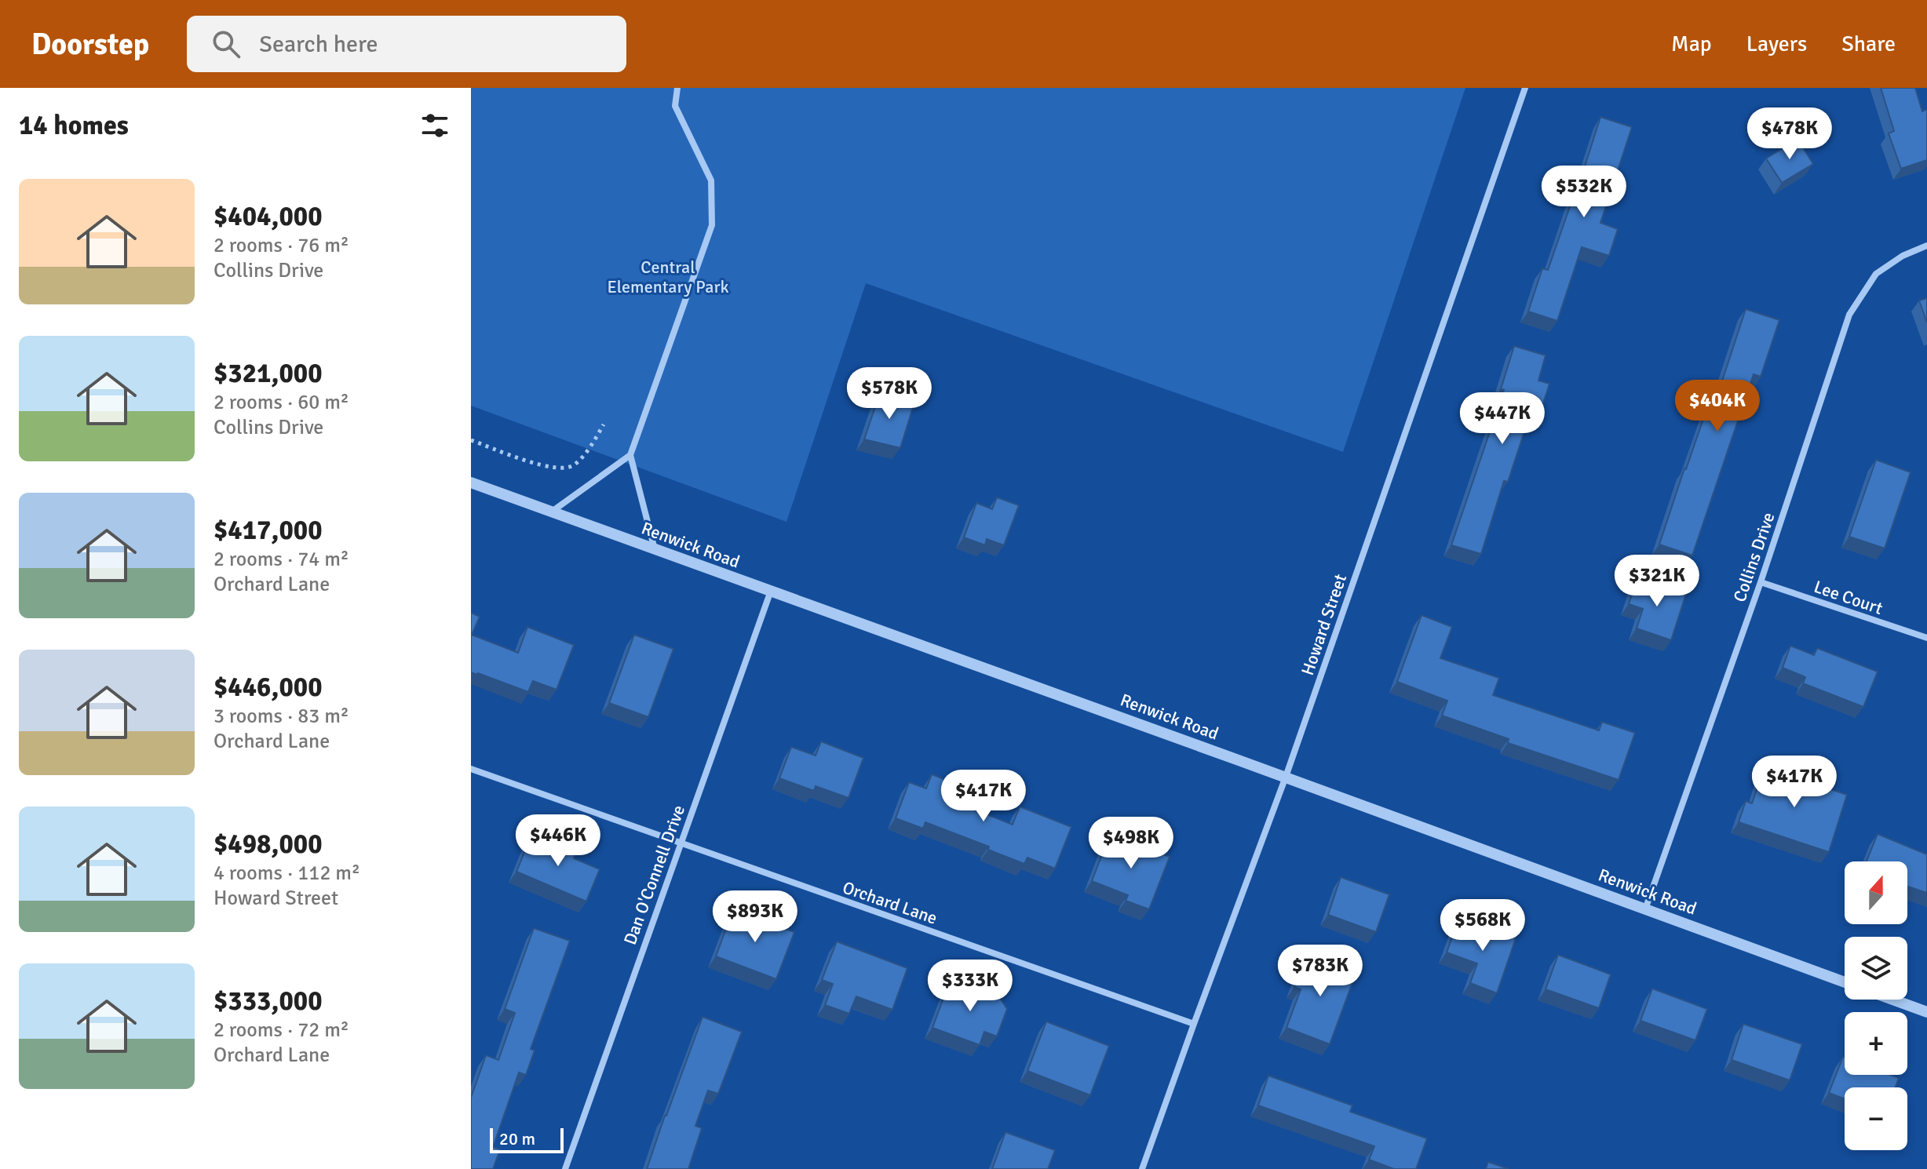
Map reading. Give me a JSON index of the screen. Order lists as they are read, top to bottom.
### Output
{
  "streets": {
    "street": [
      "Renwick Road",
      "Collins Drive",
      "Lee Court",
      "Howard Street",
      "Dan O'Connell Drive",
      "Orchard Lane"
    ]
  },
  "crossings": [
    ["Renwick Road", "Collins Drive"],
    ["Renwick Road", "Howard Street"],
    ["Renwick Road", "Dan O'Connell Drive"],
    ["Collins Drive", "Lee Court"],
    ["Howard Street", "Orchard Lane"],
    ["Dan O'Connell Drive", "Orchard Lane"]
  ],
  "parks": ["Central Elementary Park"],
  "scale_bar": "20 m",
  "north": "top",
  "page": {
    "header": "Doorstep",
    "search": "Search here",
    "nav": ["Map", "Layers", "Share"],
    "heading": "14 homes",
    "price": [
      "$478K",
      "$532K",
      "$578K",
      "$404K",
      "$447K",
      "$321K",
      "$417K",
      "$417K",
      "$446K",
      "$498K",
      "$893K",
      "$568K",
      "$783K",
      "$333K"
    ],
    "list": [
      {
        "name": "$404,000",
        "note": "2 rooms · 76 m² · Collins Drive"
      },
      {
        "name": "$321,000",
        "note": "2 rooms · 60 m² · Collins Drive"
      },
      {
        "name": "$417,000",
        "note": "2 rooms · 74 m² · Orchard Lane"
      },
      {
        "name": "$446,000",
        "note": "3 rooms · 83 m² · Orchard Lane"
      },
      {
        "name": "$498,000",
        "note": "4 rooms · 112 m² · Howard Street"
      },
      {
        "name": "$333,000",
        "note": "2 rooms · 72 m² · Orchard Lane"
      }
    ],
    "map_buttons": ["+", "−"],
    "scale": "20 m"
  }
}
